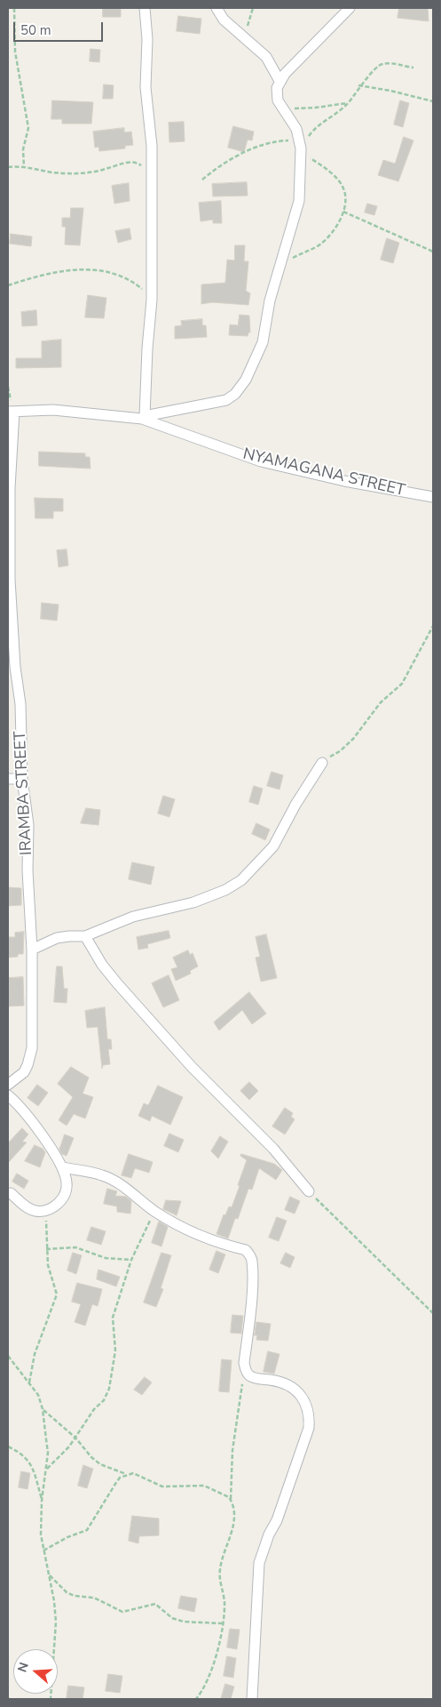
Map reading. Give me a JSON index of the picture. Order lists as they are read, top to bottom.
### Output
{
  "streets": {
    "street": ["NYAMAGANA STREET", "IRAMBA STREET"]
  },
  "crossings": [
    ["NYAMAGANA STREET", "IRAMBA STREET"]
  ],
  "scale_bar": "50 m",
  "north": "left"
}
